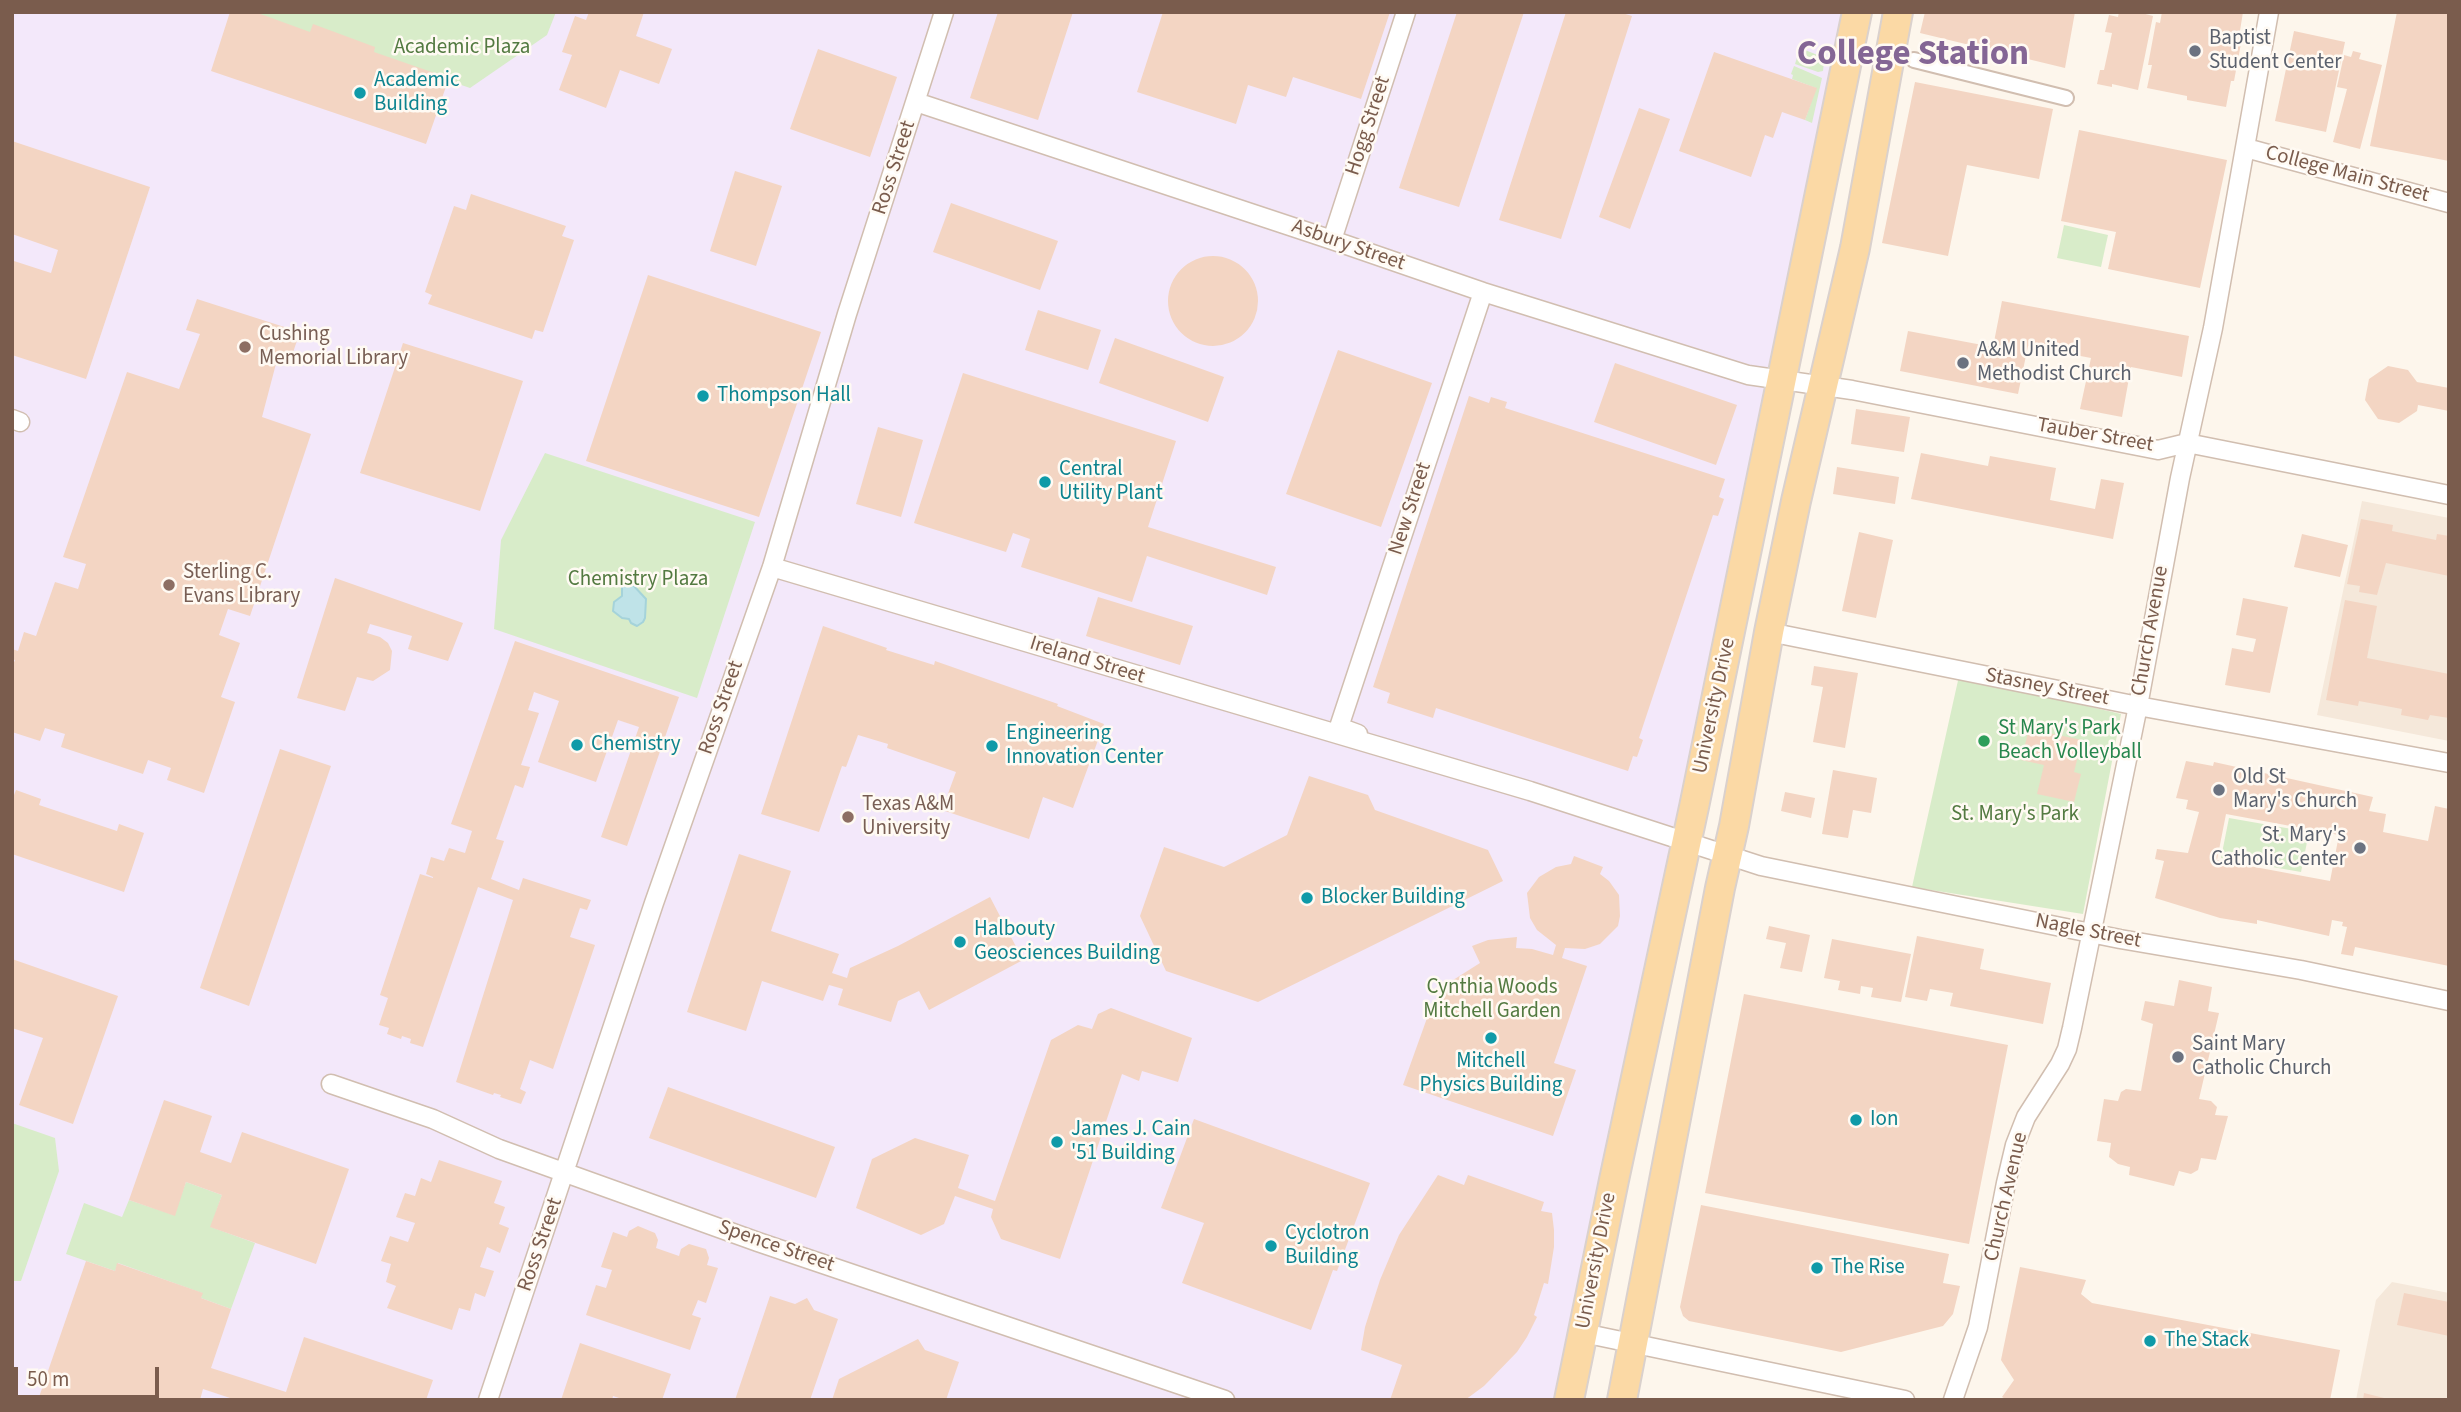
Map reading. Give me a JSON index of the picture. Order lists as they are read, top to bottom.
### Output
{
  "streets": {
    "main road": ["University Drive"],
    "street": [
      "Hogg Street",
      "Ross Street",
      "College Main Street",
      "Asbury Street",
      "Tauber Street",
      "New Street",
      "Church Avenue",
      "Ireland Street",
      "Stasney Street",
      "Nagle Street",
      "Spence Street"
    ]
  },
  "crossings": [
    ["Hogg Street", "Asbury Street"],
    ["Ross Street", "Asbury Street"],
    ["Ross Street", "Ireland Street"],
    ["Ross Street", "Spence Street"],
    ["College Main Street", "Church Avenue"],
    ["Asbury Street", "Tauber Street"],
    ["Asbury Street", "New Street"],
    ["Asbury Street", "University Drive"],
    ["Tauber Street", "Church Avenue"],
    ["Tauber Street", "University Drive"],
    ["New Street", "Ireland Street"],
    ["Church Avenue", "Stasney Street"],
    ["Church Avenue", "Nagle Street"],
    ["Ireland Street", "University Drive"],
    ["Ireland Street", "Nagle Street"],
    ["Stasney Street", "University Drive"],
    ["University Drive", "Nagle Street"]
  ],
  "districts": ["College Station"],
  "parks": [
    "Academic Plaza",
    "Chemistry Plaza",
    "St. Mary's Park",
    "Cynthia Woods Mitchell Garden"
  ],
  "places": [
    "Baptist Student Center",
    "Academic Building",
    "Cushing Memorial Library",
    "A&M United Methodist Church",
    "Thompson Hall",
    "Central Utility Plant",
    "Sterling C. Evans Library",
    "St Mary's Park Beach Volleyball",
    "Chemistry",
    "Engineering Innovation Center",
    "Old St Mary's Church",
    "Texas A&M University",
    "St. Mary's Catholic Center",
    "Blocker Building",
    "Halbouty Geosciences Building",
    "Mitchell Physics Building",
    "Saint Mary Catholic Church",
    "Ion",
    "James J. Cain '51 Building",
    "Cyclotron Building",
    "The Rise",
    "The Stack"
  ],
  "scale_bar": "50 m"
}
